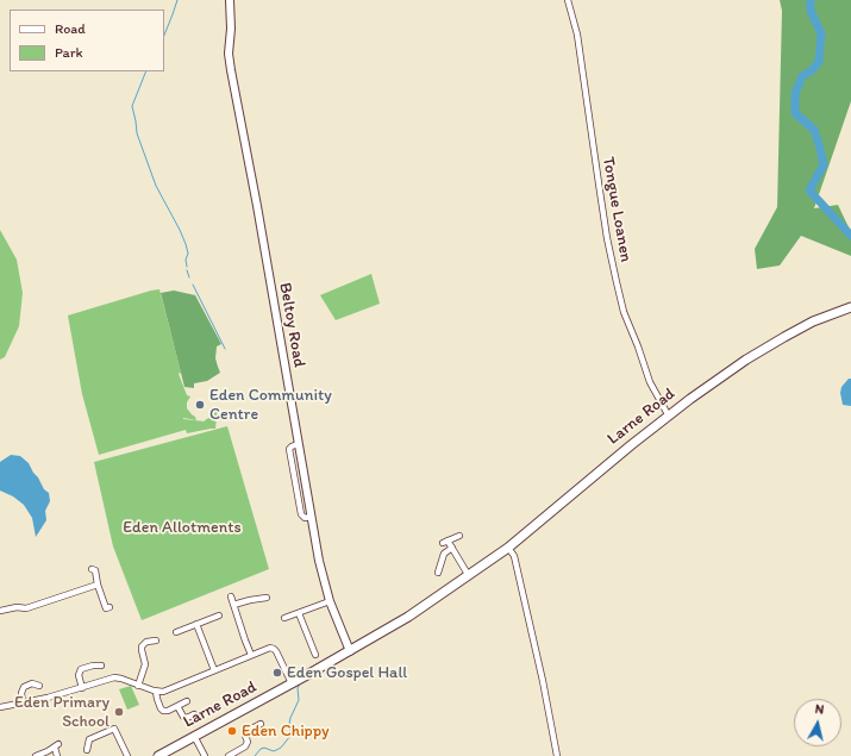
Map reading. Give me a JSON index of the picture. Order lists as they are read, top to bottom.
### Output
{
  "streets": {
    "main road": ["Beltoy Road", "Larne Road"],
    "street": ["Tongue Loanen"]
  },
  "crossings": [
    ["Tongue Loanen", "Larne Road"],
    ["Beltoy Road", "Larne Road"]
  ],
  "parks": ["Eden Allotments"],
  "places": [
    "Eden Community Centre",
    "Eden Gospel Hall",
    "Eden Primary School",
    "Eden Chippy"
  ],
  "legend": ["Road", "Park"],
  "north": "top"
}
